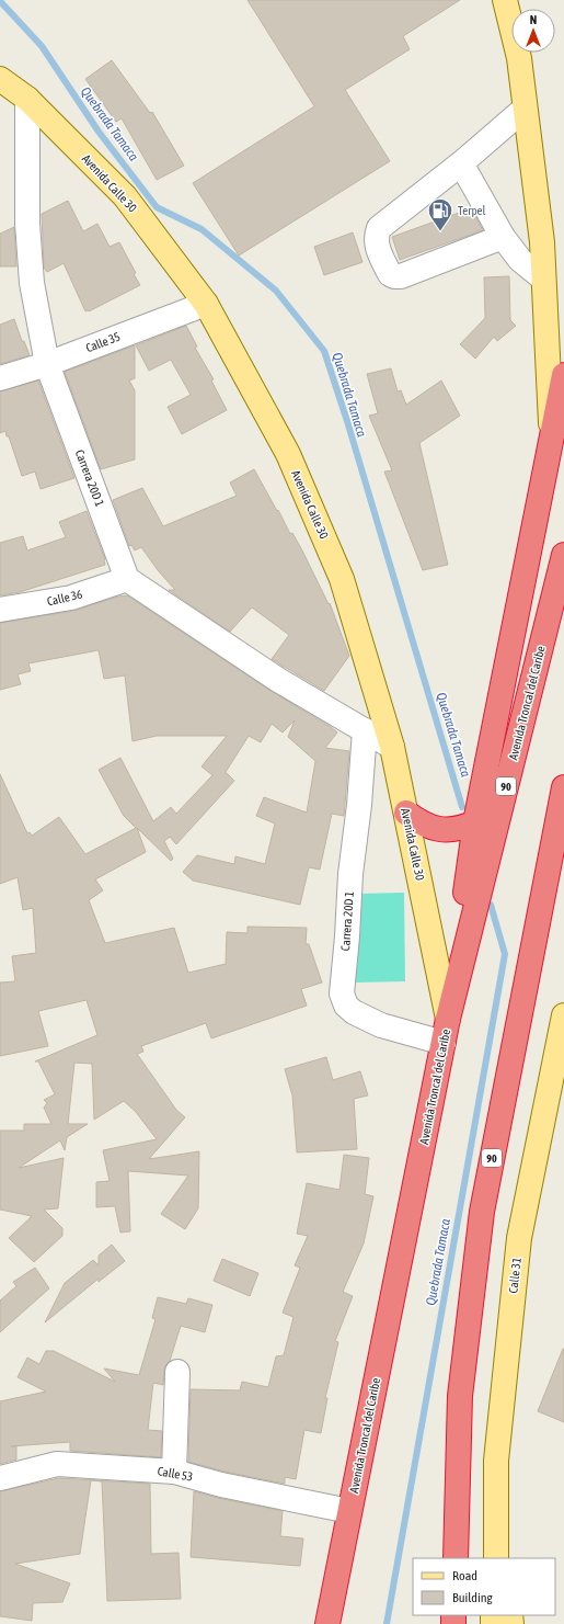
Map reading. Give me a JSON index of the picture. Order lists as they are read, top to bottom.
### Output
{
  "streets": {
    "highway": ["Avenida Troncal del Caribe", "90"],
    "main road": ["Avenida Calle 30", "Calle 31"],
    "street": [
      "Calle 35",
      "Carrera 20D 1",
      "Calle 36",
      "Calle 53"
    ]
  },
  "crossings": [
    ["Avenida Calle 30", "Calle 35"],
    ["Avenida Calle 30", "Carrera 20D 1"],
    ["Avenida Calle 30", "Avenida Troncal del Caribe"],
    ["Calle 35", "Carrera 20D 1"],
    ["Carrera 20D 1", "Calle 36"],
    ["Carrera 20D 1", "Avenida Troncal del Caribe"],
    ["Avenida Troncal del Caribe", "Calle 53"]
  ],
  "water": ["Quebrada Tamaca"],
  "places": {
    "fuel station": ["Terpel"]
  },
  "legend": ["Road", "Building"],
  "north": "top"
}
